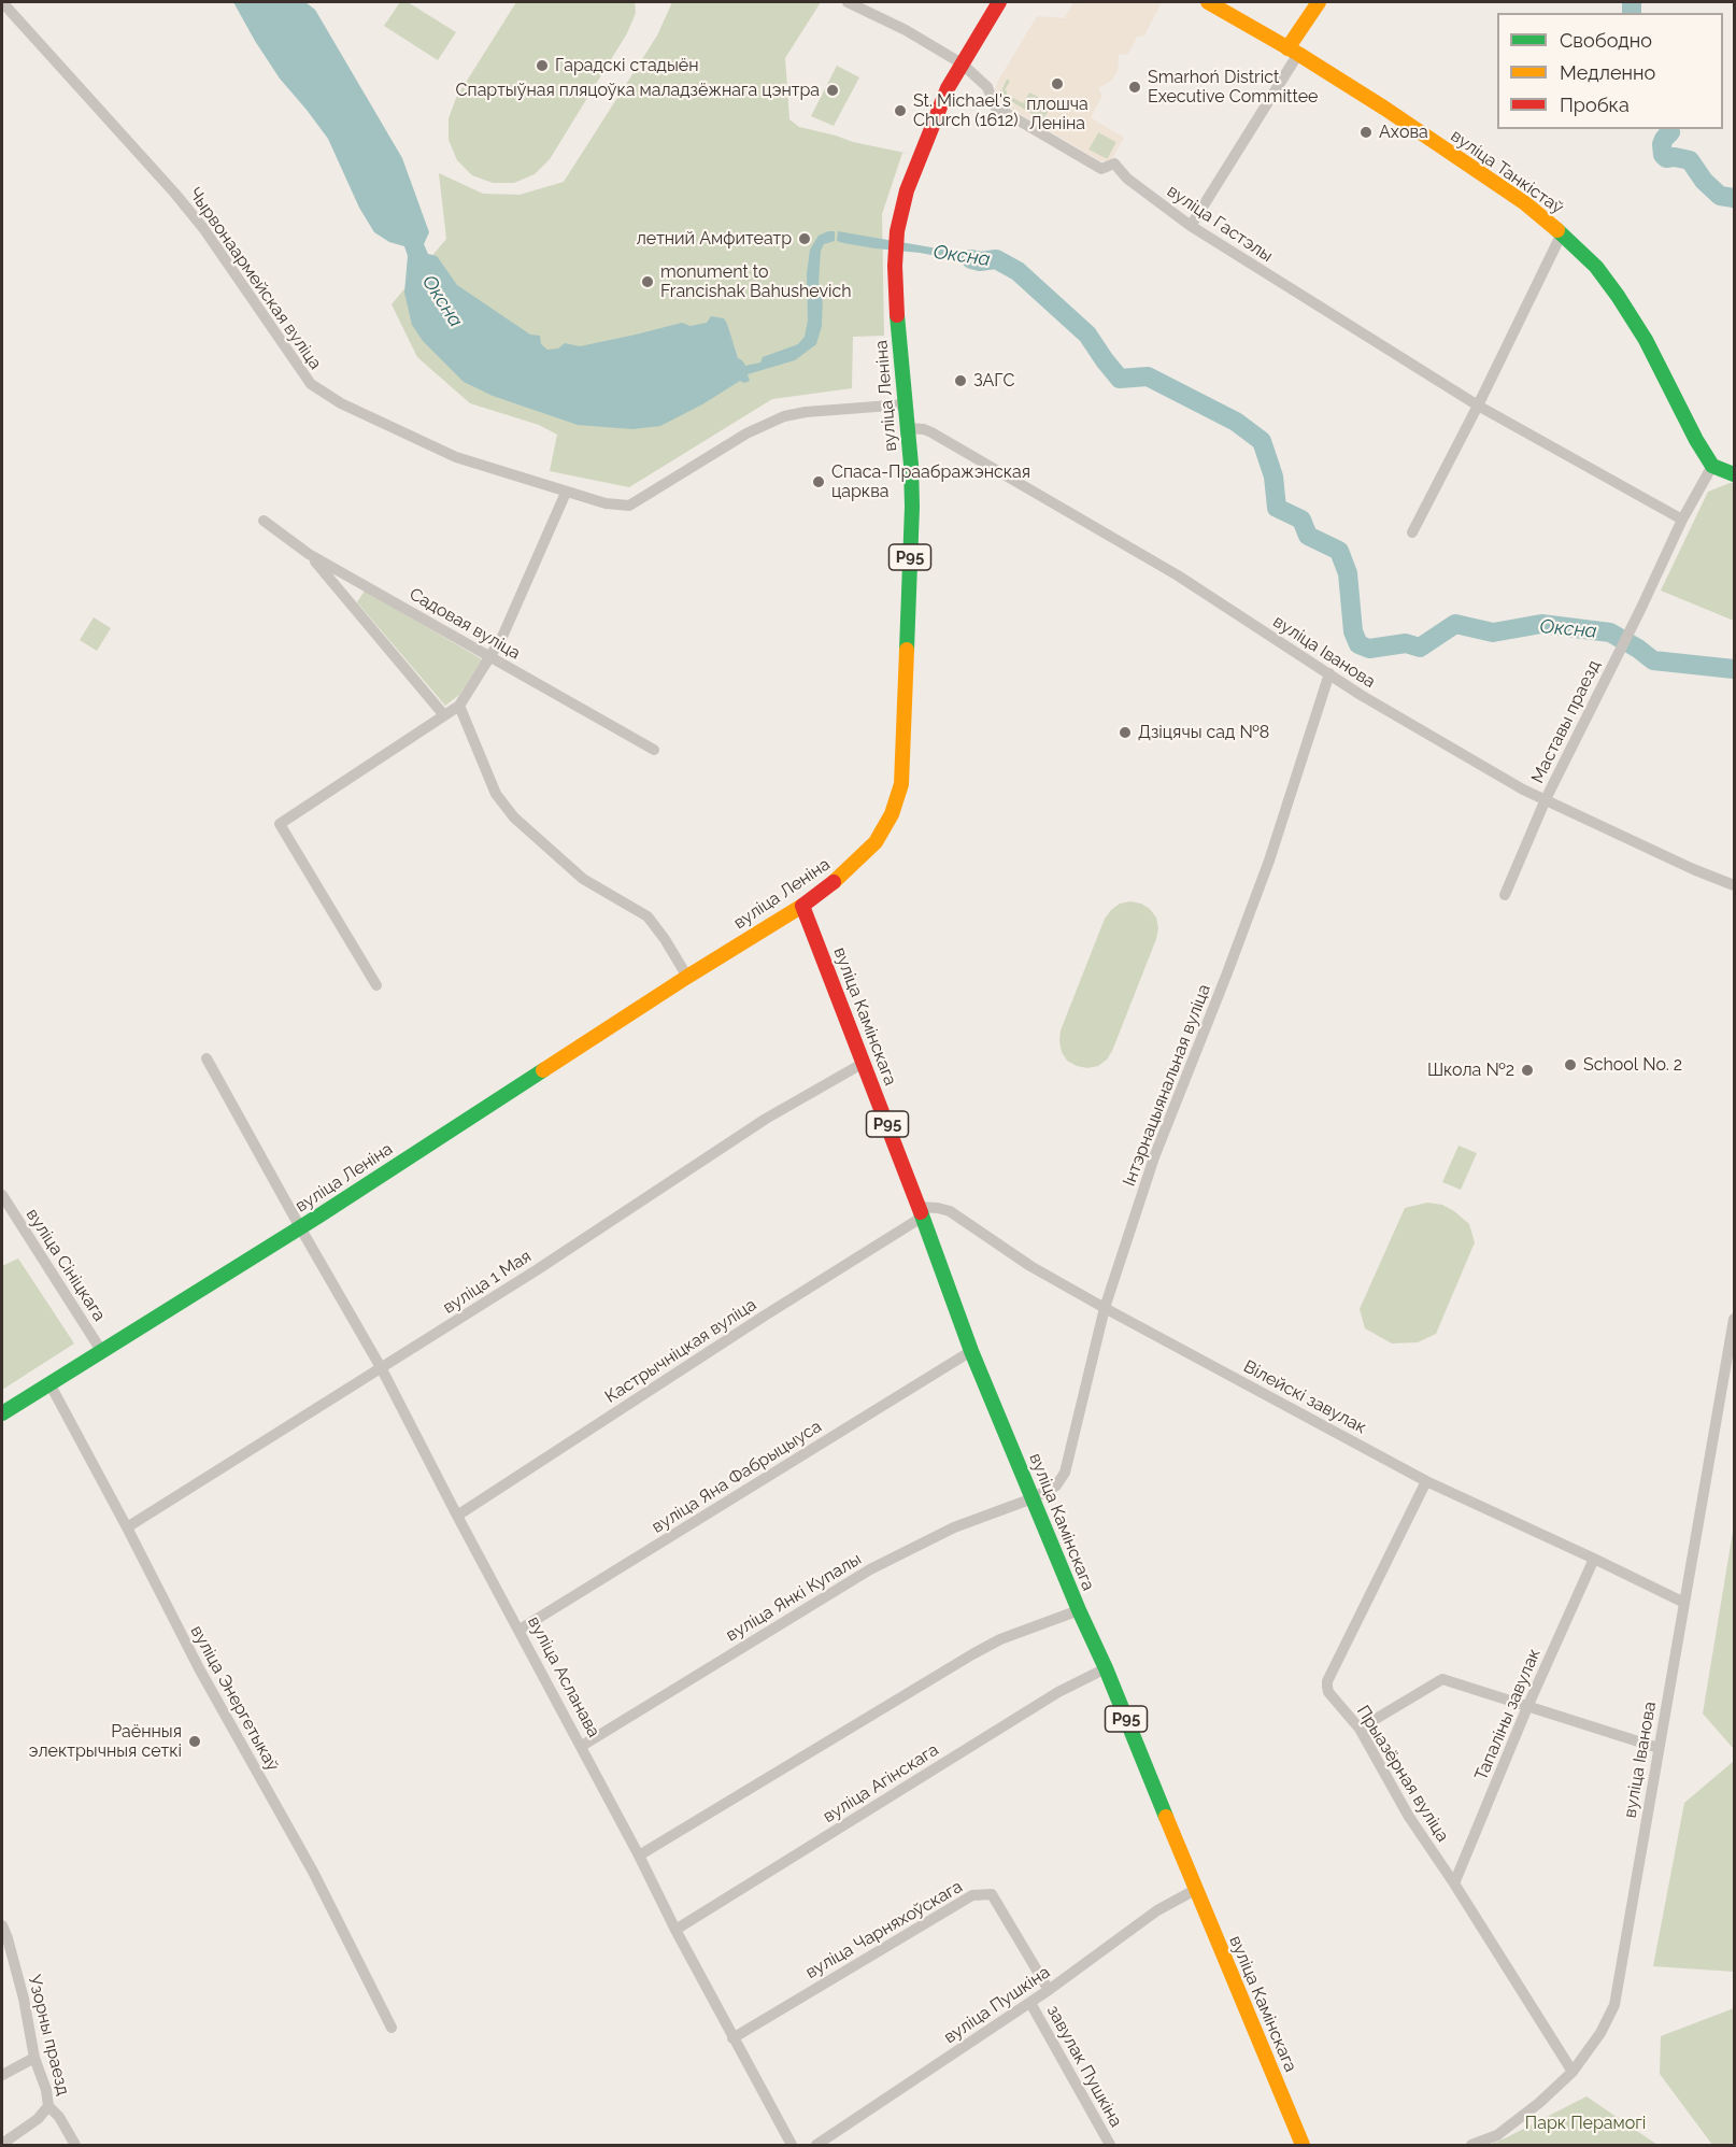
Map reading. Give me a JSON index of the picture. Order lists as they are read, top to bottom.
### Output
{
  "streets": {
    "main road": [
      "вуліца Танкістаў",
      "вуліца Леніна",
      "Р95",
      "вуліца Камінскага"
    ],
    "street": [
      "вуліца Гастэлы",
      "Чырвонаармейская вуліца",
      "Садовая вуліца",
      "вуліца Іванова",
      "Маставы праезд",
      "Інтэрнацыянальная вуліца",
      "вуліца Сініцкага",
      "вуліца 1 Мая",
      "Кастрычніцкая вуліца",
      "Вілейскі завулак",
      "вуліца Яна Фабрыцыуса",
      "вуліца Янкі Купалы",
      "вуліца Асланава",
      "вуліца Энергетыкаў",
      "Тапаліны завулак",
      "Прыазёрная вуліца",
      "вуліца Агінскага",
      "вуліца Чарняхоўскага",
      "вуліца Пушкіна",
      "Узорны праезд",
      "завулак Пушкіна"
    ]
  },
  "crossings": [
    ["вуліца Танкістаў", "Маставы праезд"],
    ["вуліца Гастэлы", "вуліца Леніна"],
    ["вуліца Гастэлы", "Маставы праезд"],
    ["Чырвонаармейская вуліца", "вуліца Леніна"],
    ["вуліца Леніна", "вуліца Іванова"],
    ["вуліца Леніна", "вуліца Камінскага"],
    ["вуліца Леніна", "вуліца Сініцкага"],
    ["вуліца Леніна", "вуліца Асланава"],
    ["вуліца Леніна", "вуліца Энергетыкаў"],
    ["вуліца Іванова", "Маставы праезд"],
    ["вуліца Іванова", "Інтэрнацыянальная вуліца"],
    ["вуліца Іванова", "Вілейскі завулак"],
    ["вуліца Іванова", "Прыазёрная вуліца"],
    ["вуліца Камінскага", "Інтэрнацыянальная вуліца"],
    ["вуліца Камінскага", "вуліца 1 Мая"],
    ["вуліца Камінскага", "Кастрычніцкая вуліца"],
    ["вуліца Камінскага", "Вілейскі завулак"],
    ["вуліца Камінскага", "вуліца Яна Фабрыцыуса"],
    ["вуліца Камінскага", "вуліца Янкі Купалы"],
    ["вуліца Камінскага", "вуліца Агінскага"],
    ["вуліца Камінскага", "вуліца Пушкіна"],
    ["Інтэрнацыянальная вуліца", "Вілейскі завулак"],
    ["Інтэрнацыянальная вуліца", "вуліца Янкі Купалы"],
    ["вуліца 1 Мая", "вуліца Асланава"],
    ["вуліца 1 Мая", "вуліца Энергетыкаў"],
    ["Кастрычніцкая вуліца", "Вілейскі завулак"],
    ["Кастрычніцкая вуліца", "вуліца Асланава"],
    ["Вілейскі завулак", "Тапаліны завулак"],
    ["Вілейскі завулак", "Прыазёрная вуліца"],
    ["вуліца Яна Фабрыцыуса", "вуліца Асланава"],
    ["вуліца Янкі Купалы", "вуліца Асланава"],
    ["вуліца Асланава", "вуліца Агінскага"],
    ["вуліца Асланава", "вуліца Чарняхоўскага"],
    ["Тапаліны завулак", "Прыазёрная вуліца"],
    ["вуліца Чарняхоўскага", "вуліца Пушкіна"],
    ["вуліца Пушкіна", "завулак Пушкіна"]
  ],
  "water": ["Оксна"],
  "parks": ["Парк Перамогі"],
  "places": [
    "Гарадскі стадыён",
    "плошча Леніна",
    "Smarhoń District Executive Committee",
    "Спартыўная пляцоўка маладзёжнага цэнтра",
    "St. Michael's Church (1612)",
    "Ахова",
    "летний Амфитеатр",
    "monument to Francishak Bahushevich",
    "ЗАГС",
    "Спаса-Праабражэнская царква",
    "Дзіцячы сад №8",
    "School No. 2",
    "Школа №2",
    "Раённыя электрычныя сеткі"
  ],
  "legend": ["Свободно", "Медленно", "Пробка"]
}
